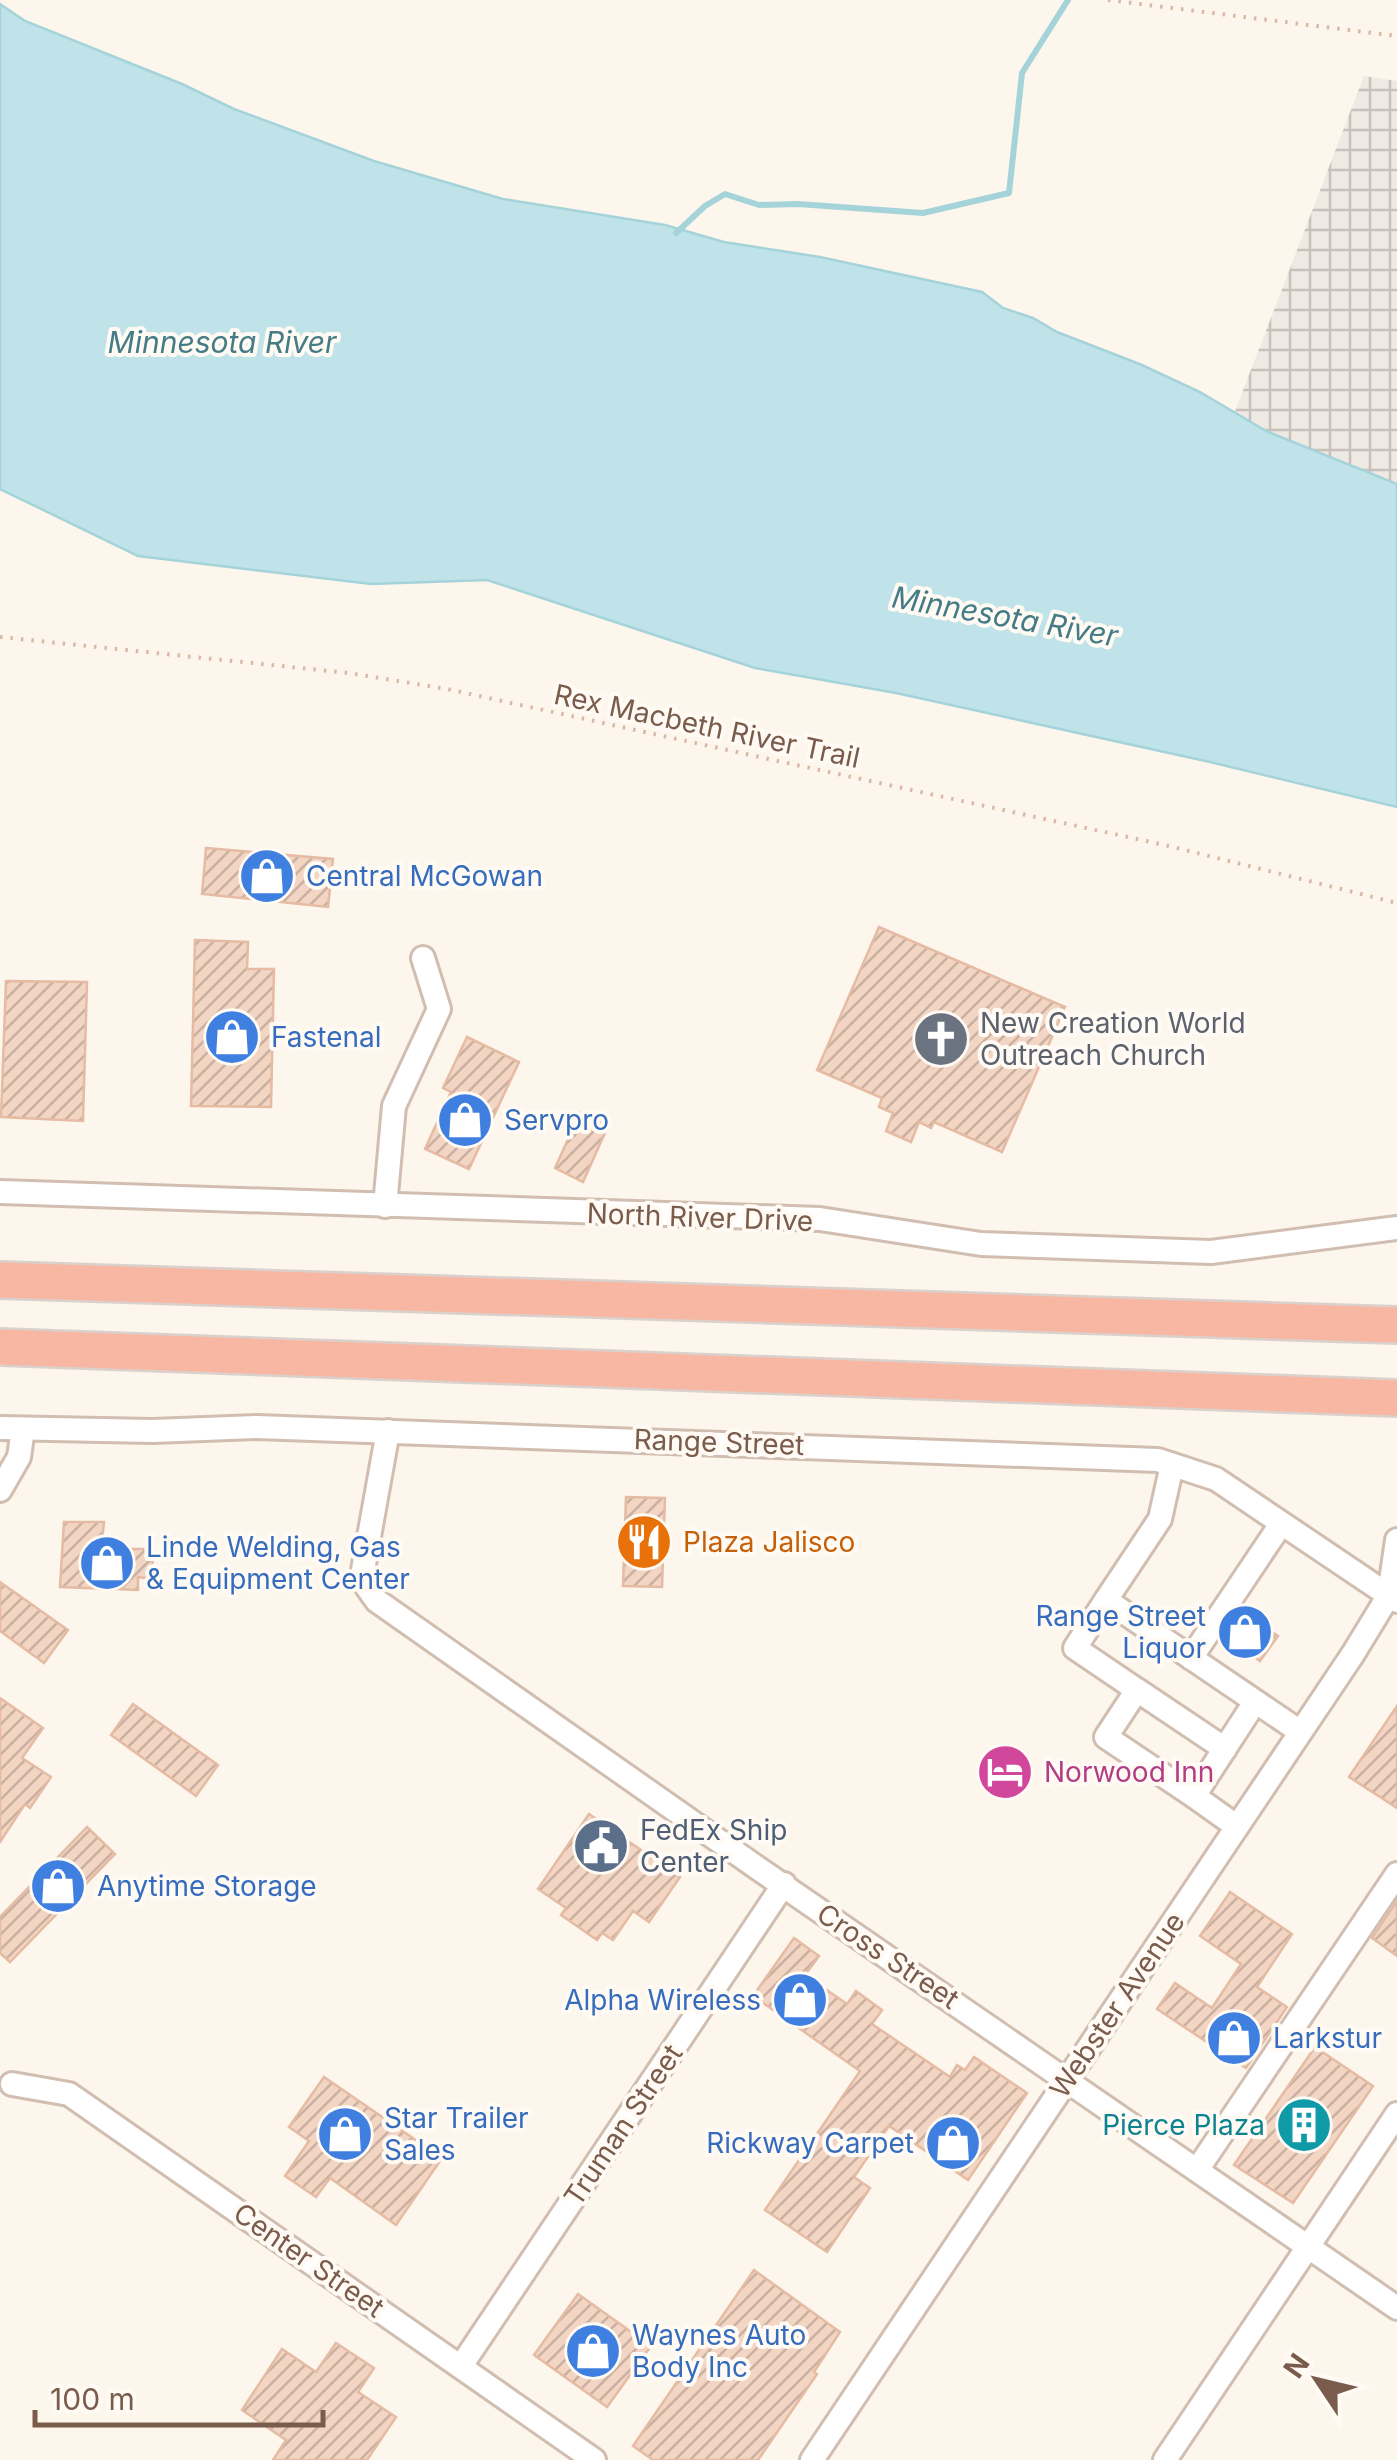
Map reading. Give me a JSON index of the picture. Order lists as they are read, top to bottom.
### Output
{
  "streets": {
    "street": [
      "North River Drive",
      "Range Street",
      "Cross Street",
      "Webster Avenue",
      "Truman Street",
      "Center Street"
    ],
    "path": ["Rex Macbeth River Trail"]
  },
  "crossings": [
    ["Range Street", "Cross Street"],
    ["Range Street", "Webster Avenue"],
    ["Cross Street", "Webster Avenue"],
    ["Cross Street", "Truman Street"],
    ["Truman Street", "Center Street"]
  ],
  "water": ["Minnesota River"],
  "places": {
    "shop": [
      "Central McGowan",
      "Fastenal",
      "Servpro",
      "Linde Welding, Gas & Equipment Center",
      "Range Street Liquor",
      "Anytime Storage",
      "Alpha Wireless",
      "Larkstur",
      "Star Trailer Sales",
      "Rickway Carpet",
      "Waynes Auto Body Inc"
    ],
    "church": ["New Creation World Outreach Church"],
    "restaurant": ["Plaza Jalisco"],
    "hotel": ["Norwood Inn"],
    "public building": ["FedEx Ship Center"],
    "building": ["Pierce Plaza"]
  },
  "scale_bar": "100 m",
  "north": "top left"
}
